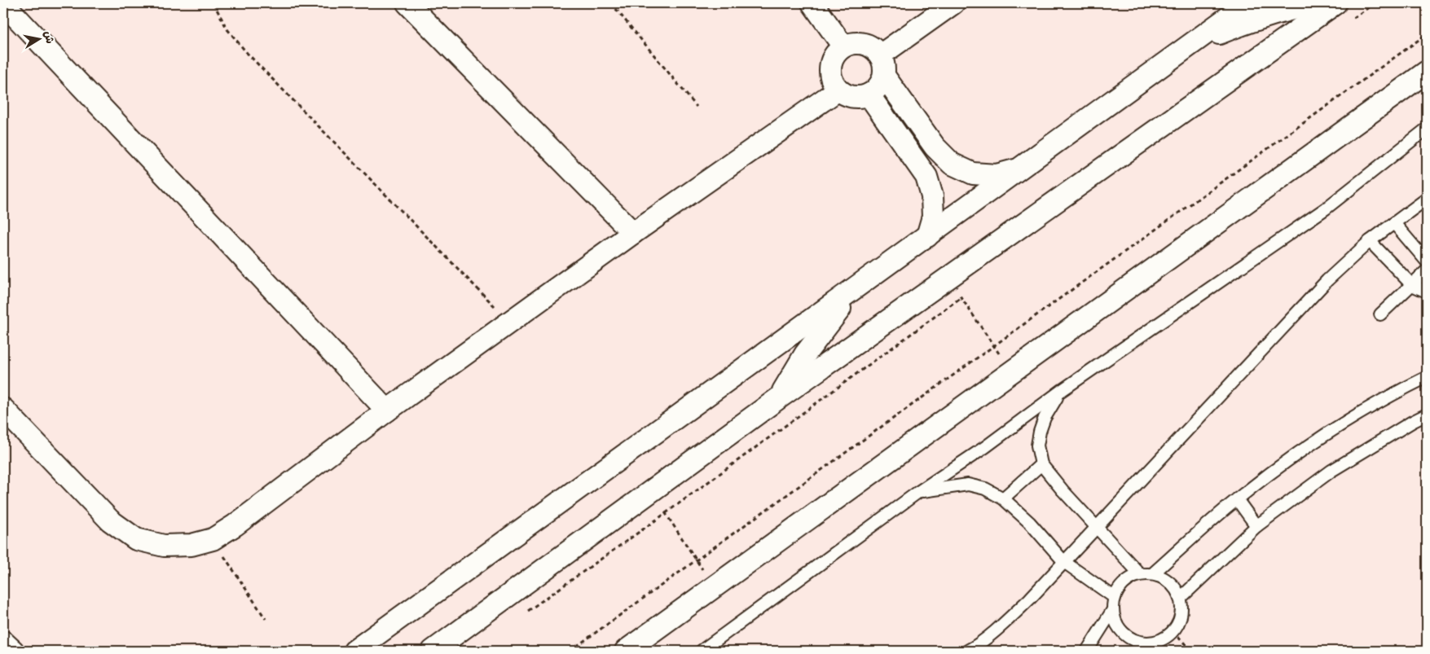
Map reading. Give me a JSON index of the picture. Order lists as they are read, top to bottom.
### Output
{
  "north": "right"
}
